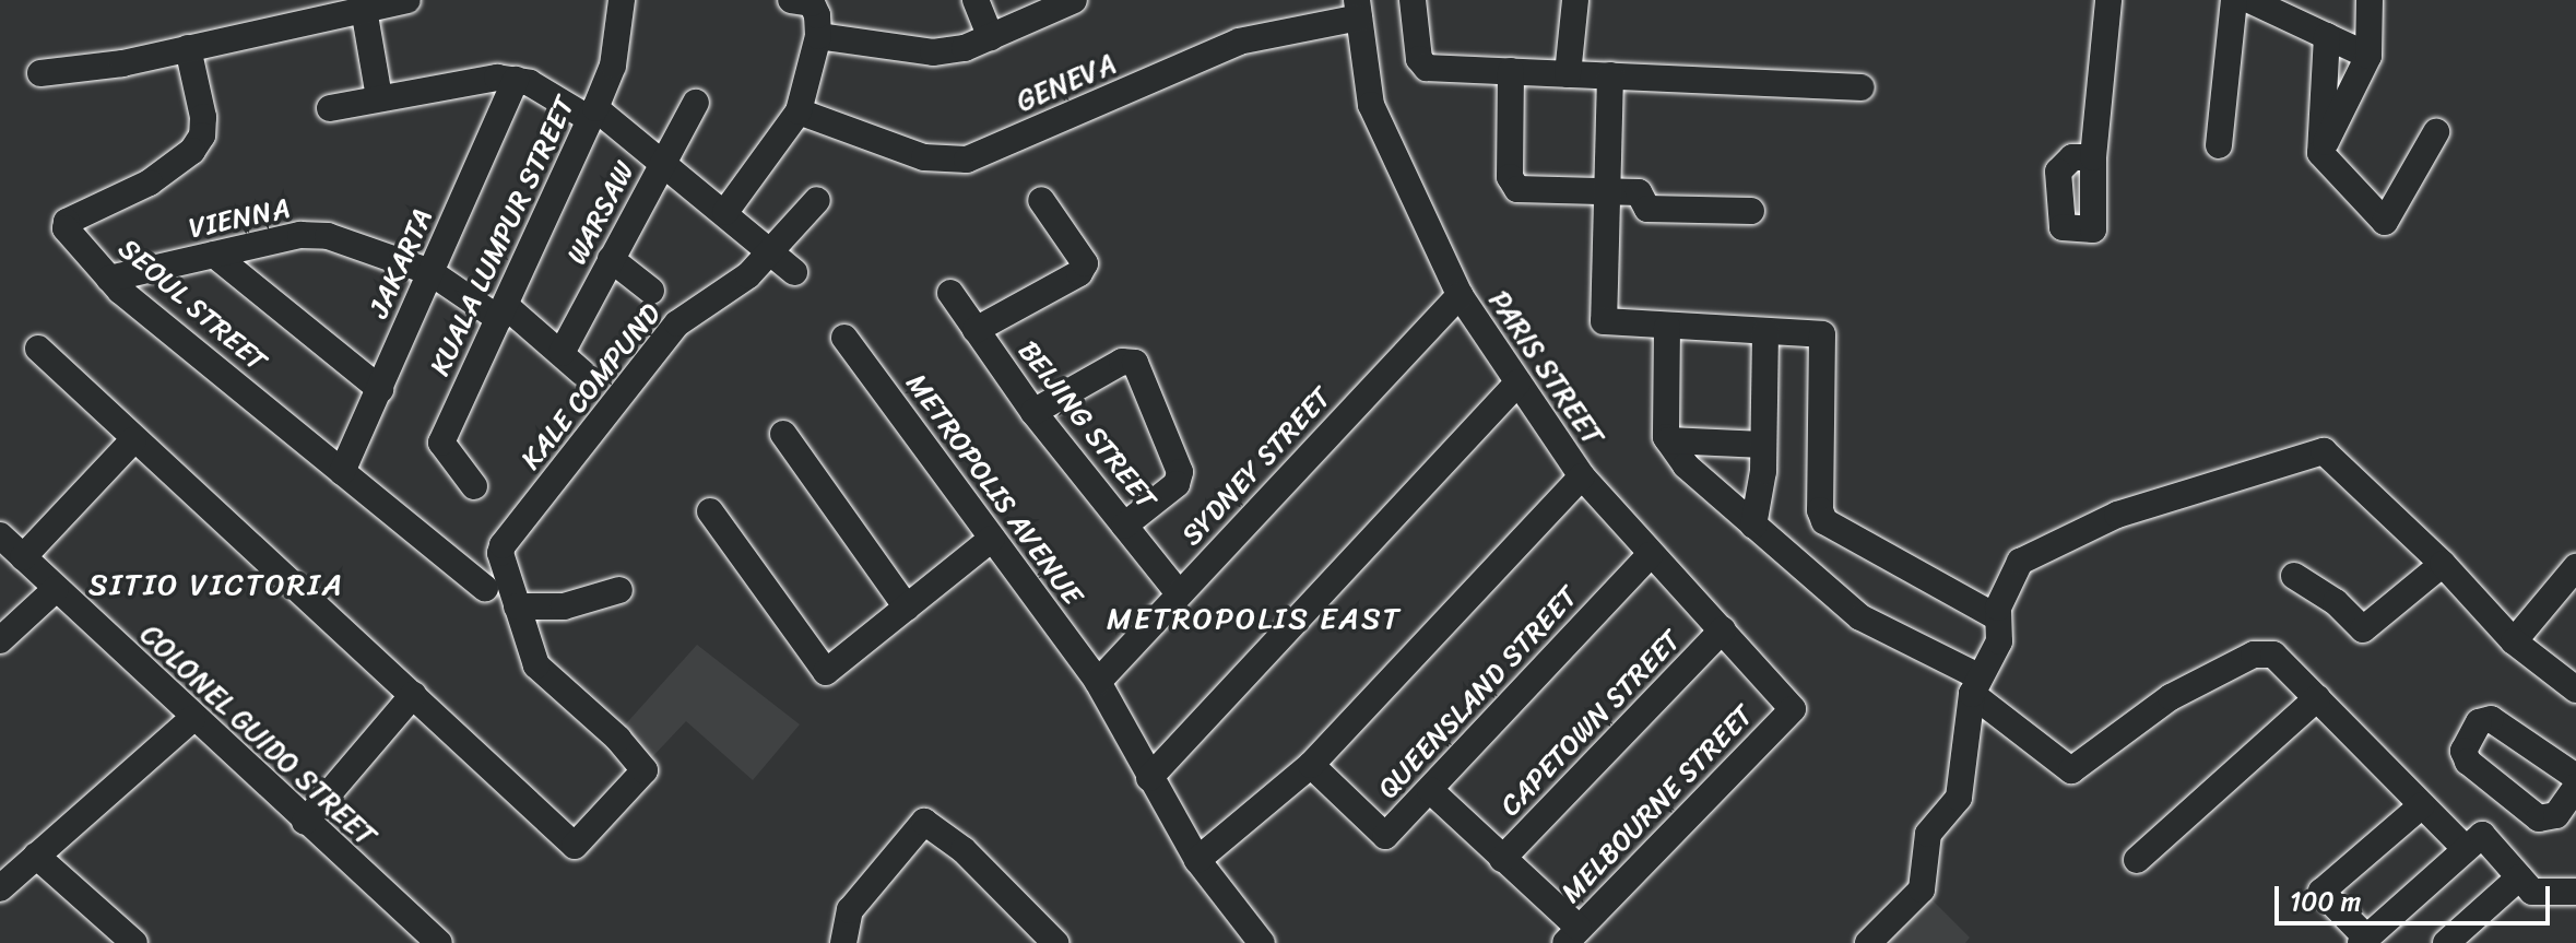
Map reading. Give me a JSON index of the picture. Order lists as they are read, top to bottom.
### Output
{
  "streets": {
    "street": [
      "GENEVA",
      "WARSAW",
      "VIENNA",
      "KUALA LUMPUR STREET",
      "JAKARTA",
      "SEOUL STREET",
      "PARIS STREET",
      "KALE COMPUND",
      "BEIJING STREET",
      "SYDNEY STREET",
      "METROPOLIS AVENUE",
      "QUEENSLAND STREET",
      "CAPETOWN STREET",
      "COLONEL GUIDO STREET",
      "MELBOURNE STREET"
    ]
  },
  "crossings": [
    ["GENEVA", "PARIS STREET"],
    ["WARSAW", "VIENNA"],
    ["VIENNA", "KUALA LUMPUR STREET"],
    ["VIENNA", "JAKARTA"],
    ["VIENNA", "SEOUL STREET"],
    ["JAKARTA", "SEOUL STREET"],
    ["PARIS STREET", "SYDNEY STREET"],
    ["PARIS STREET", "QUEENSLAND STREET"],
    ["PARIS STREET", "CAPETOWN STREET"],
    ["PARIS STREET", "MELBOURNE STREET"],
    ["BEIJING STREET", "SYDNEY STREET"],
    ["SYDNEY STREET", "METROPOLIS AVENUE"]
  ],
  "districts": ["SITIO VICTORIA", "METROPOLIS EAST"],
  "scale_bar": "100 m"
}
